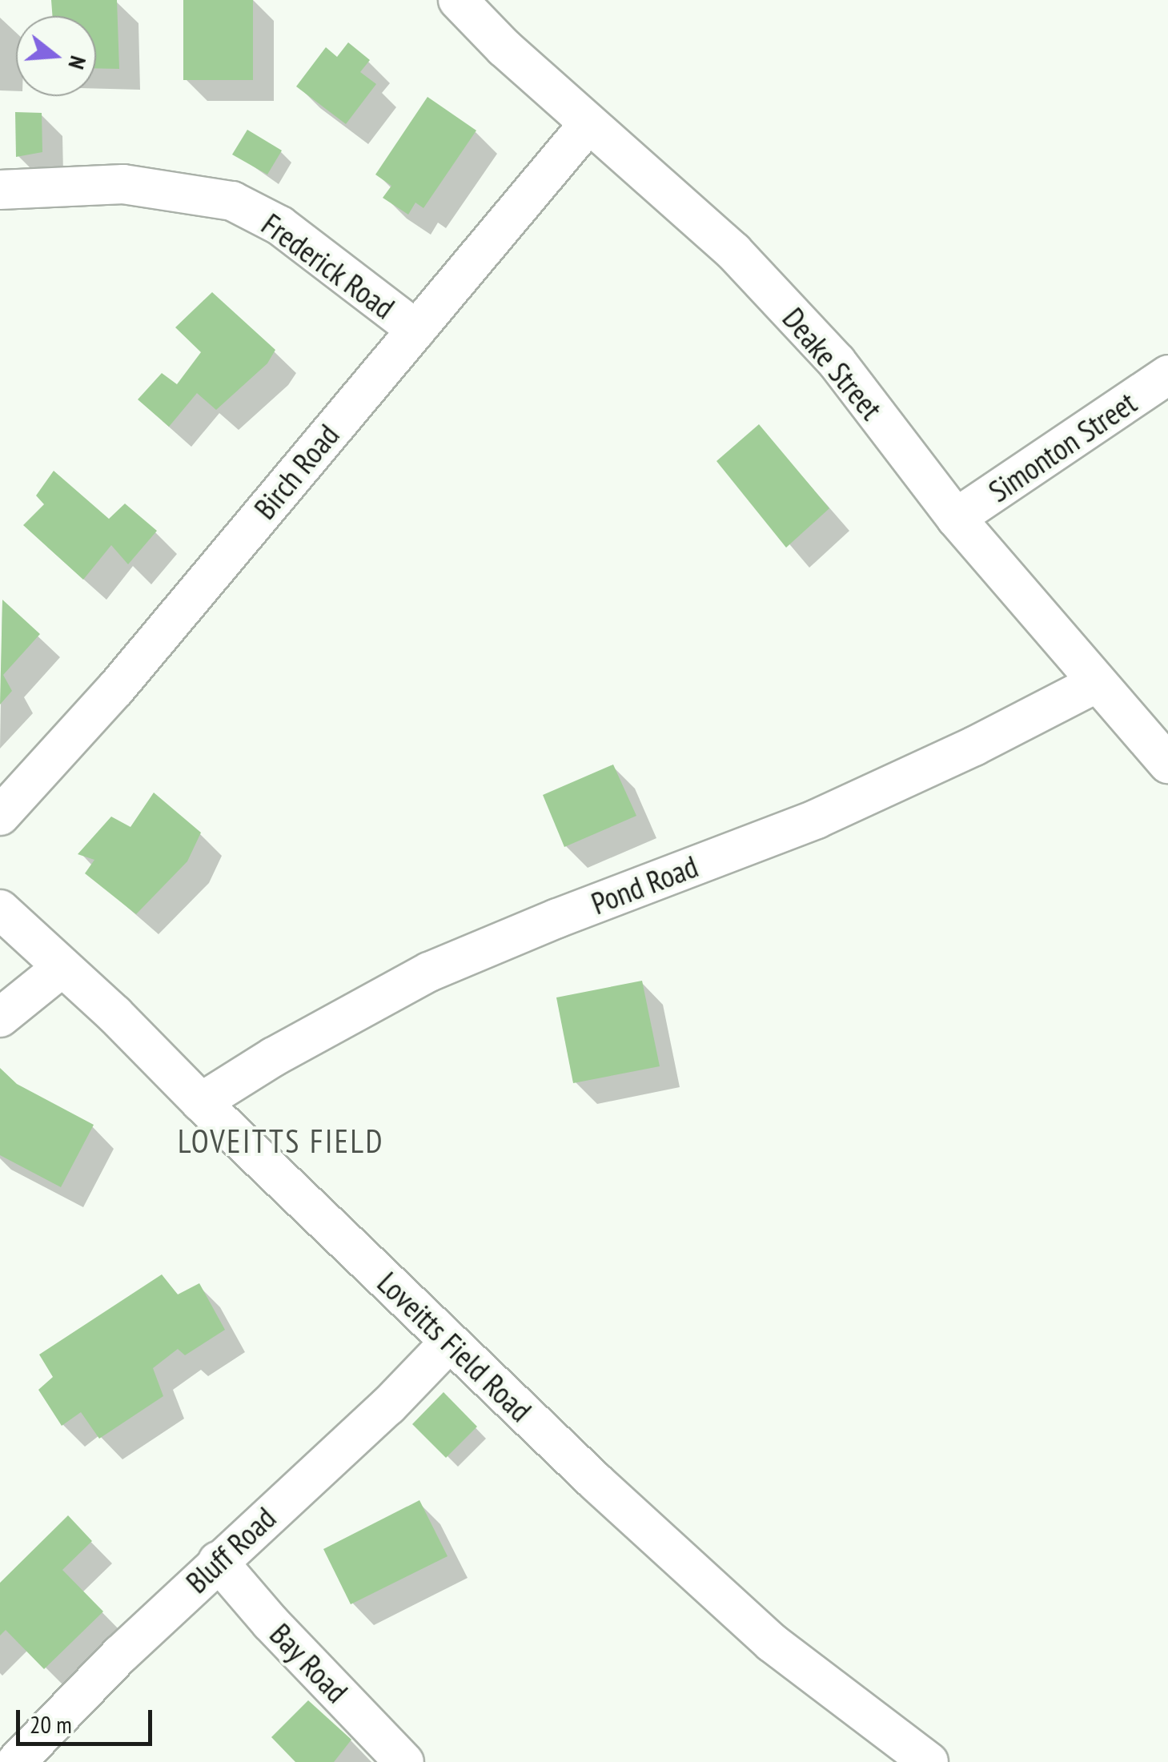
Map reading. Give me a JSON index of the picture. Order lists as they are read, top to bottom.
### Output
{
  "streets": {
    "street": [
      "Frederick Road",
      "Deake Street",
      "Simonton Street",
      "Birch Road",
      "Pond Road",
      "Loveitts Field Road",
      "Bluff Road",
      "Bay Road"
    ]
  },
  "crossings": [
    ["Frederick Road", "Birch Road"],
    ["Deake Street", "Simonton Street"],
    ["Deake Street", "Birch Road"],
    ["Deake Street", "Pond Road"],
    ["Pond Road", "Loveitts Field Road"],
    ["Loveitts Field Road", "Bluff Road"],
    ["Bluff Road", "Bay Road"]
  ],
  "districts": ["LOVEITTS FIELD"],
  "scale_bar": "20 m",
  "north": "right"
}
